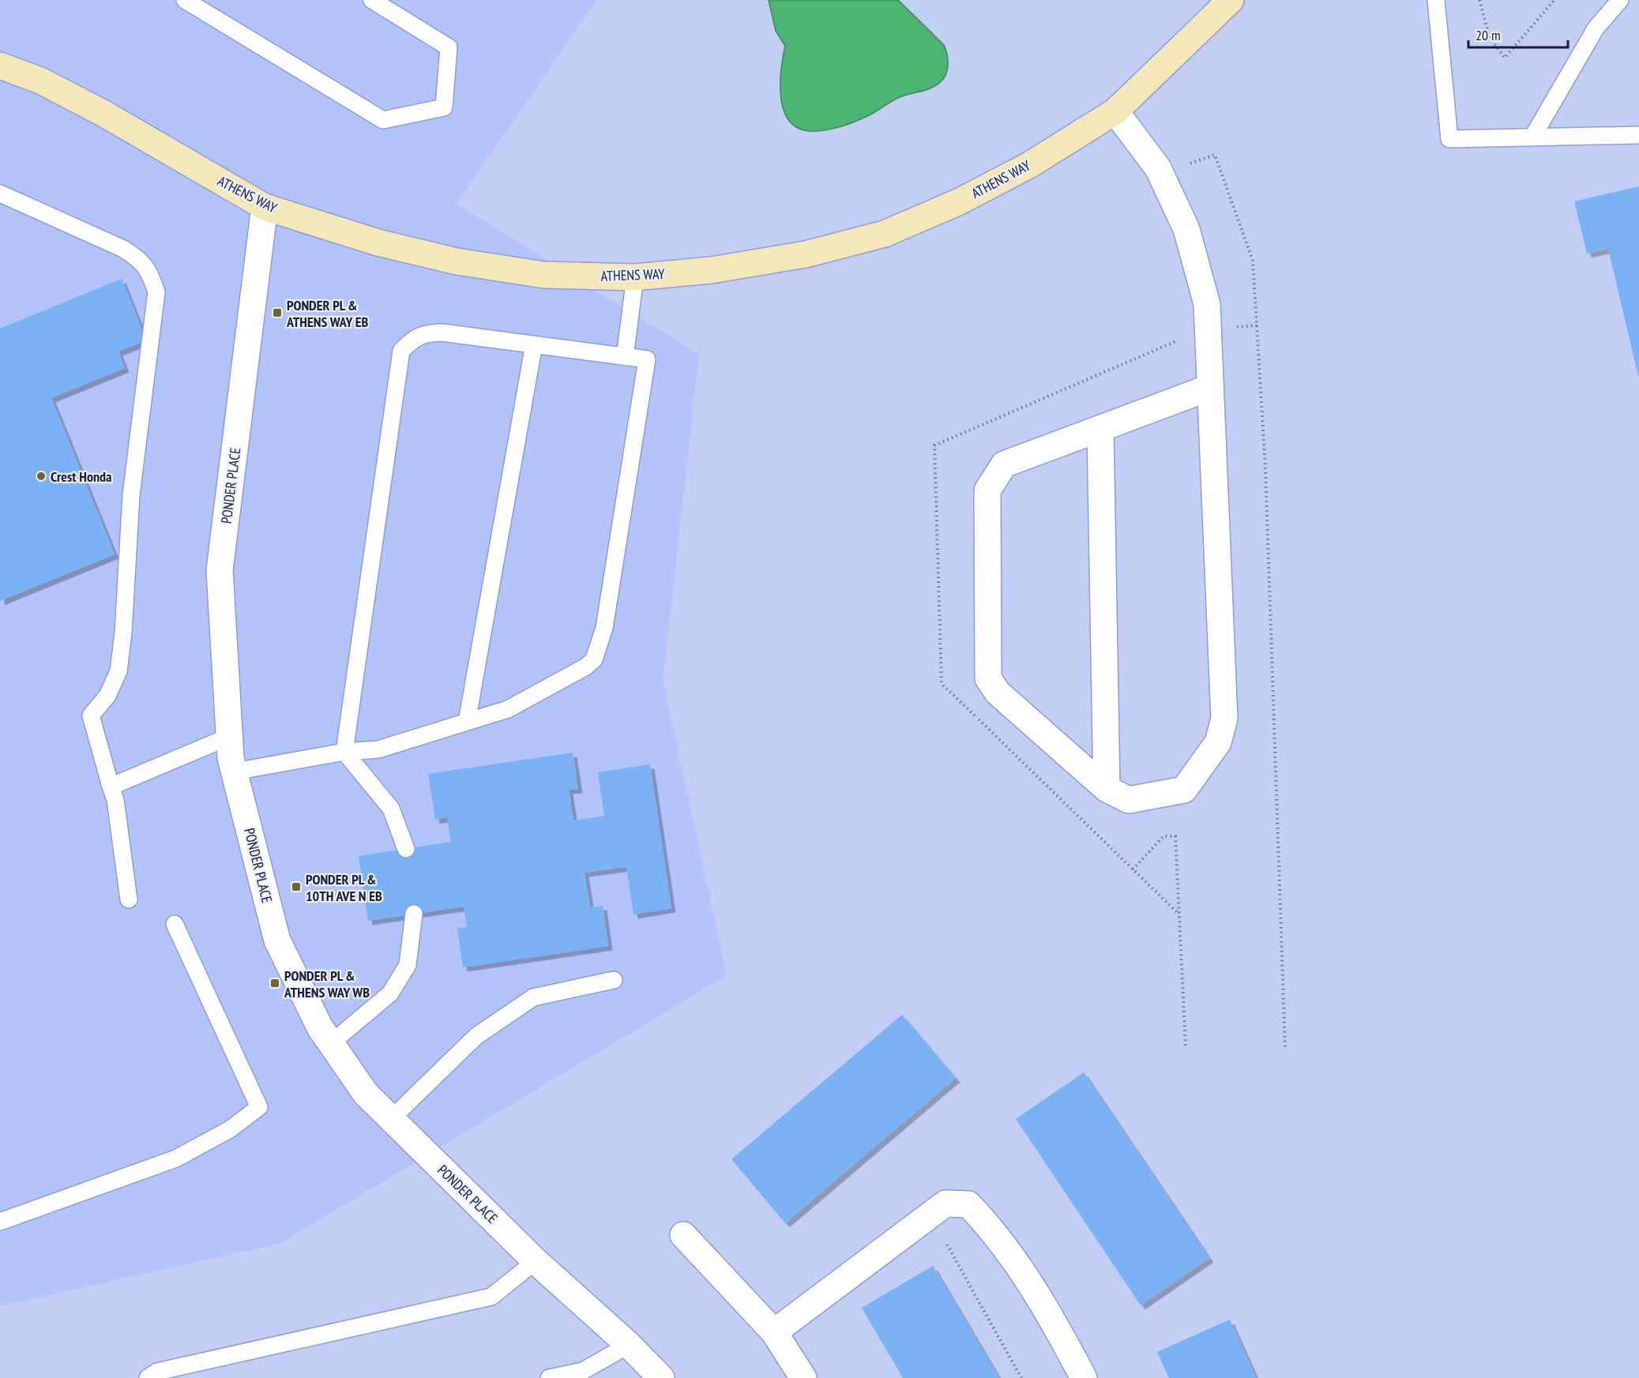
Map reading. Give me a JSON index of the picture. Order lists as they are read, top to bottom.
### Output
{
  "streets": {
    "street": ["ATHENS WAY", "PONDER PLACE"]
  },
  "crossings": [
    ["ATHENS WAY", "PONDER PLACE"]
  ],
  "places": {
    "transit": ["PONDER PL & ATHENS WAY EB", "PONDER PL & 10TH AVE N EB", "PONDER PL & ATHENS WAY WB"],
    "other": ["Crest Honda"]
  },
  "scale_bar": "20 m"
}
